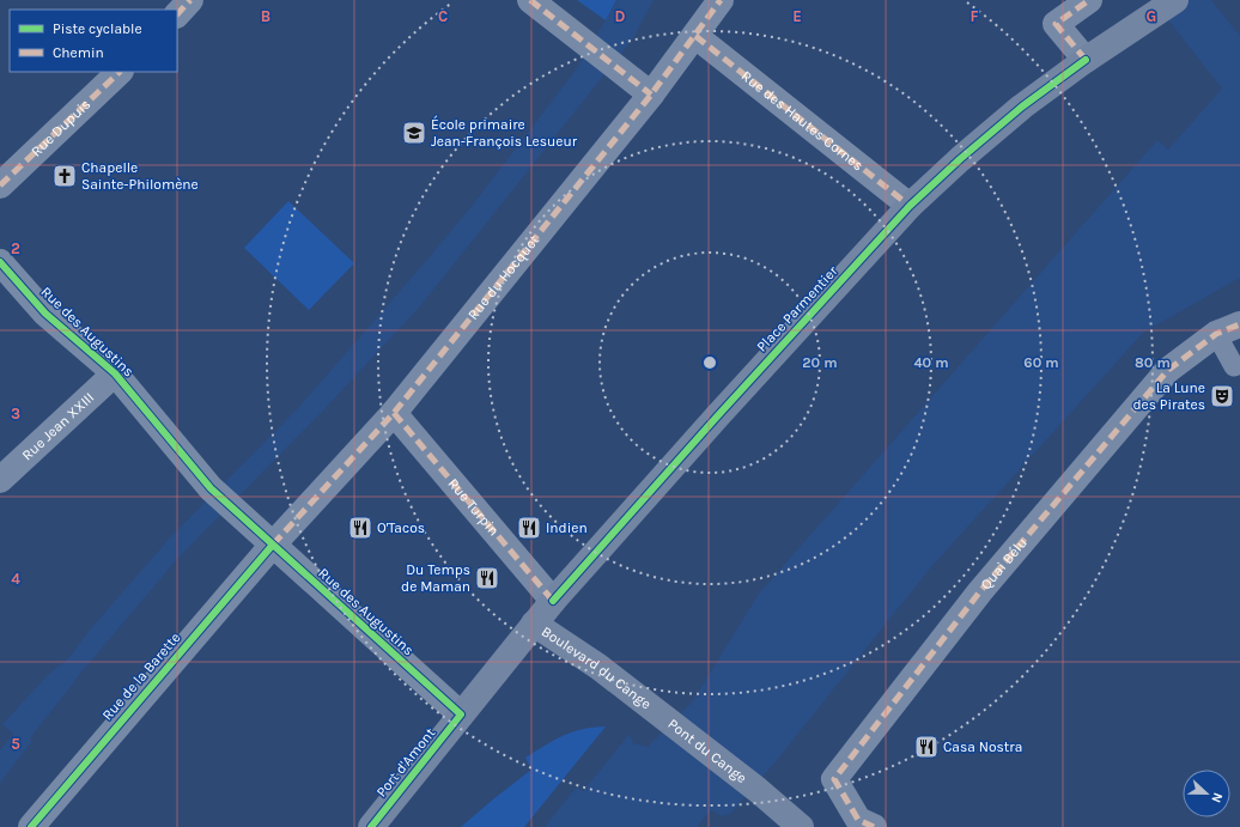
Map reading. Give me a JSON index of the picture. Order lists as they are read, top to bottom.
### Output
{
  "streets": {
    "main road": [
      "Place Parmentier",
      "Boulevard du Cange",
      "Pont du Cange",
      "Port d'Amont"
    ],
    "street": [
      "Rue des Hautes Cornes",
      "Rue Dupuis",
      "Rue du Hocquet",
      "Rue des Augustins",
      "Rue Jean XXIII",
      "Rue Turpin",
      "Quai Bélu",
      "Rue de la Barette"
    ]
  },
  "crossings": [
    ["Rue des Hautes Cornes", "Rue du Hocquet"],
    ["Rue des Hautes Cornes", "Place Parmentier"],
    ["Rue du Hocquet", "Rue des Augustins"],
    ["Rue du Hocquet", "Rue Turpin"],
    ["Rue du Hocquet", "Rue de la Barette"],
    ["Place Parmentier", "Rue Turpin"],
    ["Place Parmentier", "Port d'Amont"],
    ["Rue des Augustins", "Rue Jean XXIII"],
    ["Rue des Augustins", "Rue de la Barette"],
    ["Rue des Augustins", "Port d'Amont"],
    ["Rue Turpin", "Port d'Amont"],
    ["Boulevard du Cange", "Pont du Cange"],
    ["Boulevard du Cange", "Port d'Amont"]
  ],
  "places": {
    "school or university": ["École primaire Jean-François Lesueur"],
    "church": ["Chapelle Sainte-Philomène"],
    "theatre": ["La Lune des Pirates"],
    "restaurant": [
      "O'Tacos",
      "Indien",
      "Du Temps de Maman",
      "Casa Nostra"
    ]
  },
  "legend": ["Piste cyclable", "Chemin"],
  "north": "right",
  "grid": {
    "columns": [
      "B",
      "C",
      "D",
      "E",
      "F",
      "G"
    ],
    "rows": [
      "2",
      "3",
      "4",
      "5"
    ]
  },
  "rings": [
    "20 m",
    "40 m",
    "60 m",
    "80 m"
  ]
}
